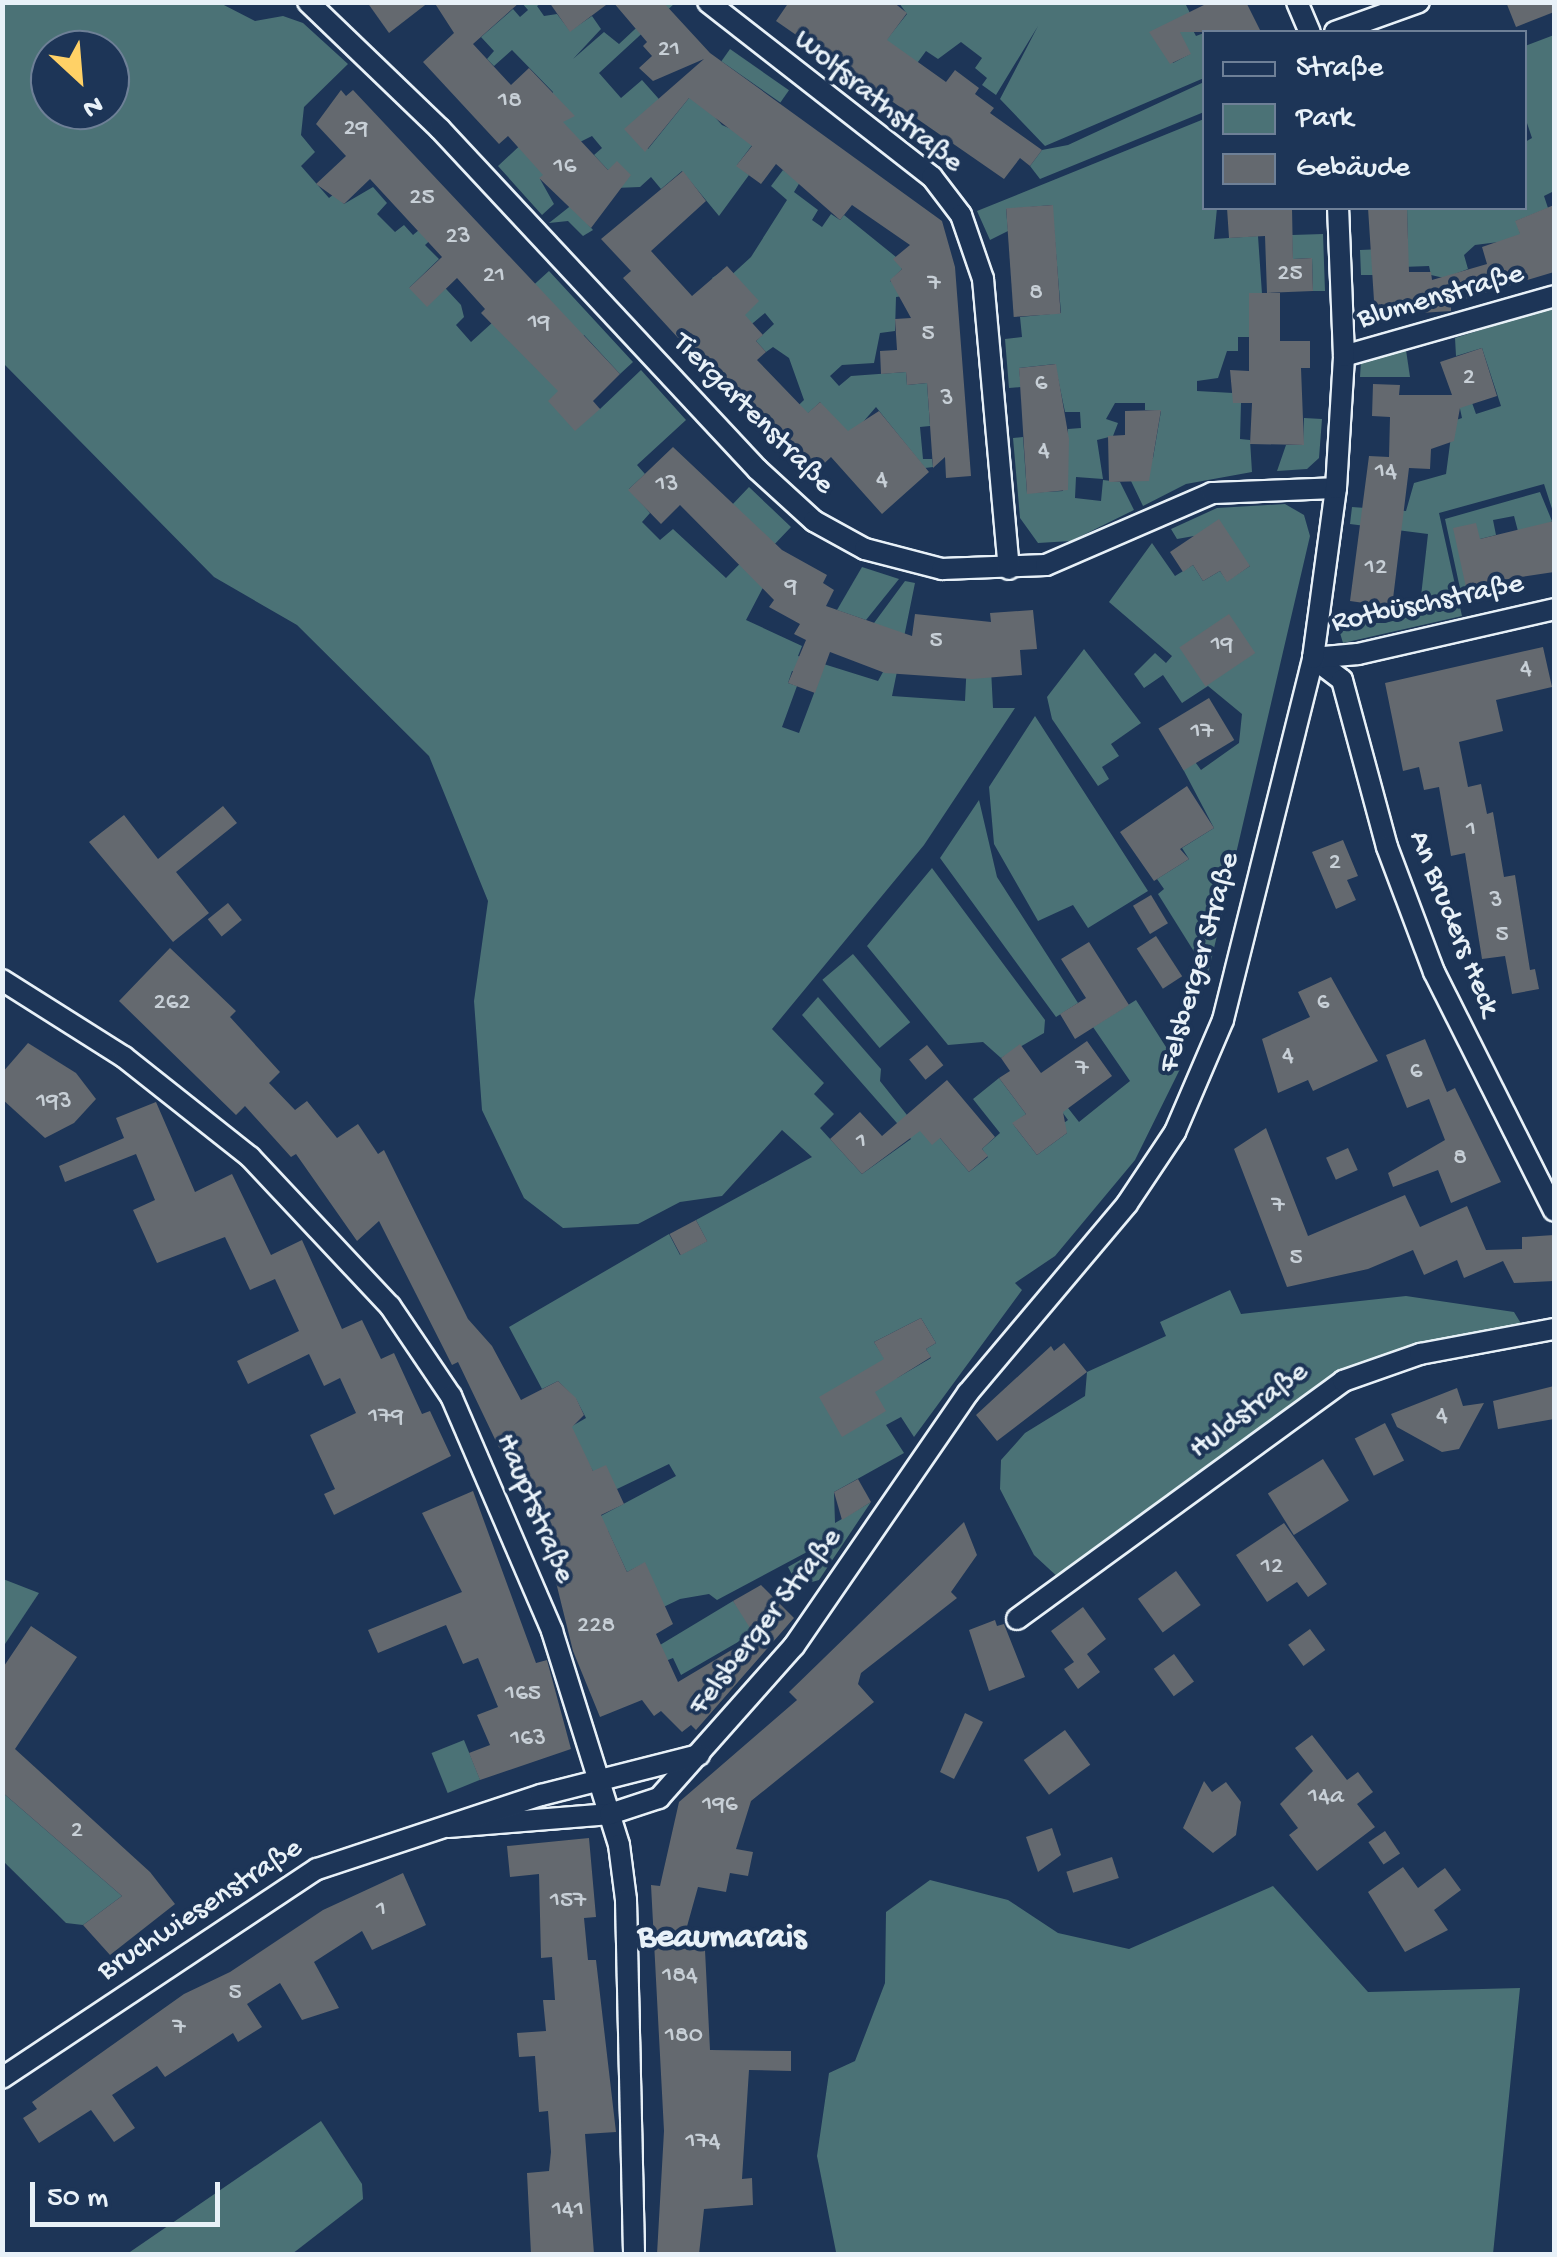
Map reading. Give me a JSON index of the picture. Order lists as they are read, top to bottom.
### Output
{
  "streets": {
    "street": [
      "Wolfsrathstraße",
      "Blumenstraße",
      "Tiergartenstraße",
      "Rotbüschstraße",
      "An Bruders Heck",
      "Felsberger Straße",
      "Huldstraße",
      "Hauptstraße",
      "Bruchwiesenstraße"
    ]
  },
  "crossings": [
    ["Wolfsrathstraße", "Tiergartenstraße"],
    ["Blumenstraße", "Felsberger Straße"],
    ["Tiergartenstraße", "Felsberger Straße"],
    ["Rotbüschstraße", "An Bruders Heck"],
    ["Rotbüschstraße", "Felsberger Straße"],
    ["An Bruders Heck", "Felsberger Straße"],
    ["Felsberger Straße", "Hauptstraße"],
    ["Felsberger Straße", "Bruchwiesenstraße"],
    ["Hauptstraße", "Bruchwiesenstraße"]
  ],
  "districts": ["Beaumarais"],
  "house_numbers": [
    "21",
    "18",
    "29",
    "16",
    "25",
    "23",
    "25",
    "21",
    "7",
    "8",
    "19",
    "5",
    "2",
    "6",
    "3",
    "4",
    "14",
    "4",
    "13",
    "12",
    "9",
    "5",
    "19",
    "4",
    "17",
    "1",
    "2",
    "3",
    "5",
    "262",
    "6",
    "4",
    "7",
    "6",
    "193",
    "1",
    "8",
    "7",
    "5",
    "4",
    "179",
    "12",
    "228",
    "165",
    "163",
    "14a",
    "196",
    "2",
    "157",
    "1",
    "184",
    "5",
    "7",
    "180",
    "174",
    "141"
  ],
  "legend": ["Straße", "Park", "Gebäude"],
  "scale_bar": "50 m",
  "north": "bottom right"
}
